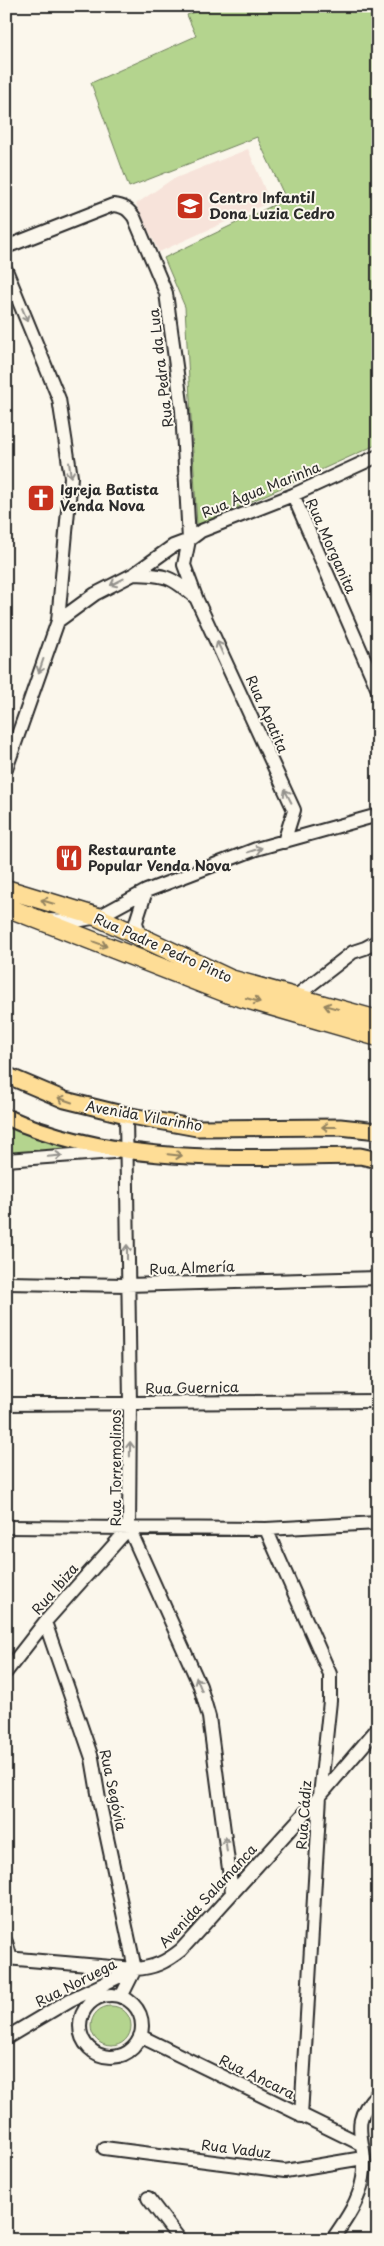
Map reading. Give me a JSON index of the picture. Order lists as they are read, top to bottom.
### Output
{
  "streets": {
    "highway": ["Rua Padre Pedro Pinto"],
    "main road": ["Avenida Vilarinho"],
    "street": [
      "Rua Pedra da Lua",
      "Rua Água Marinha",
      "Rua Morganita",
      "Rua Apatita",
      "Rua Almería",
      "Rua Guernica",
      "Rua Torremolinos",
      "Rua Ibiza",
      "Rua Segóvia",
      "Rua Cádiz",
      "Avenida Salamanca",
      "Rua Noruega",
      "Rua Ancara",
      "Rua Vaduz"
    ]
  },
  "crossings": [
    ["Rua Pedra da Lua", "Rua Água Marinha"],
    ["Rua Pedra da Lua", "Rua Apatita"],
    ["Rua Água Marinha", "Rua Morganita"],
    ["Rua Água Marinha", "Rua Apatita"],
    ["Avenida Vilarinho", "Rua Torremolinos"],
    ["Rua Almería", "Rua Torremolinos"],
    ["Rua Guernica", "Rua Torremolinos"],
    ["Rua Torremolinos", "Rua Ibiza"],
    ["Rua Torremolinos", "Avenida Salamanca"],
    ["Rua Ibiza", "Rua Segóvia"],
    ["Rua Segóvia", "Avenida Salamanca"],
    ["Rua Segóvia", "Rua Noruega"],
    ["Rua Cádiz", "Avenida Salamanca"],
    ["Rua Cádiz", "Rua Ancara"],
    ["Avenida Salamanca", "Rua Noruega"]
  ],
  "one_way": ["Rua Apatita", "Rua Torremolinos"],
  "places": {
    "school or university": ["Centro Infantil Dona Luzia Cedro"],
    "church": ["Igreja Batista Venda Nova"],
    "restaurant": ["Restaurante Popular Venda Nova"]
  }
}
